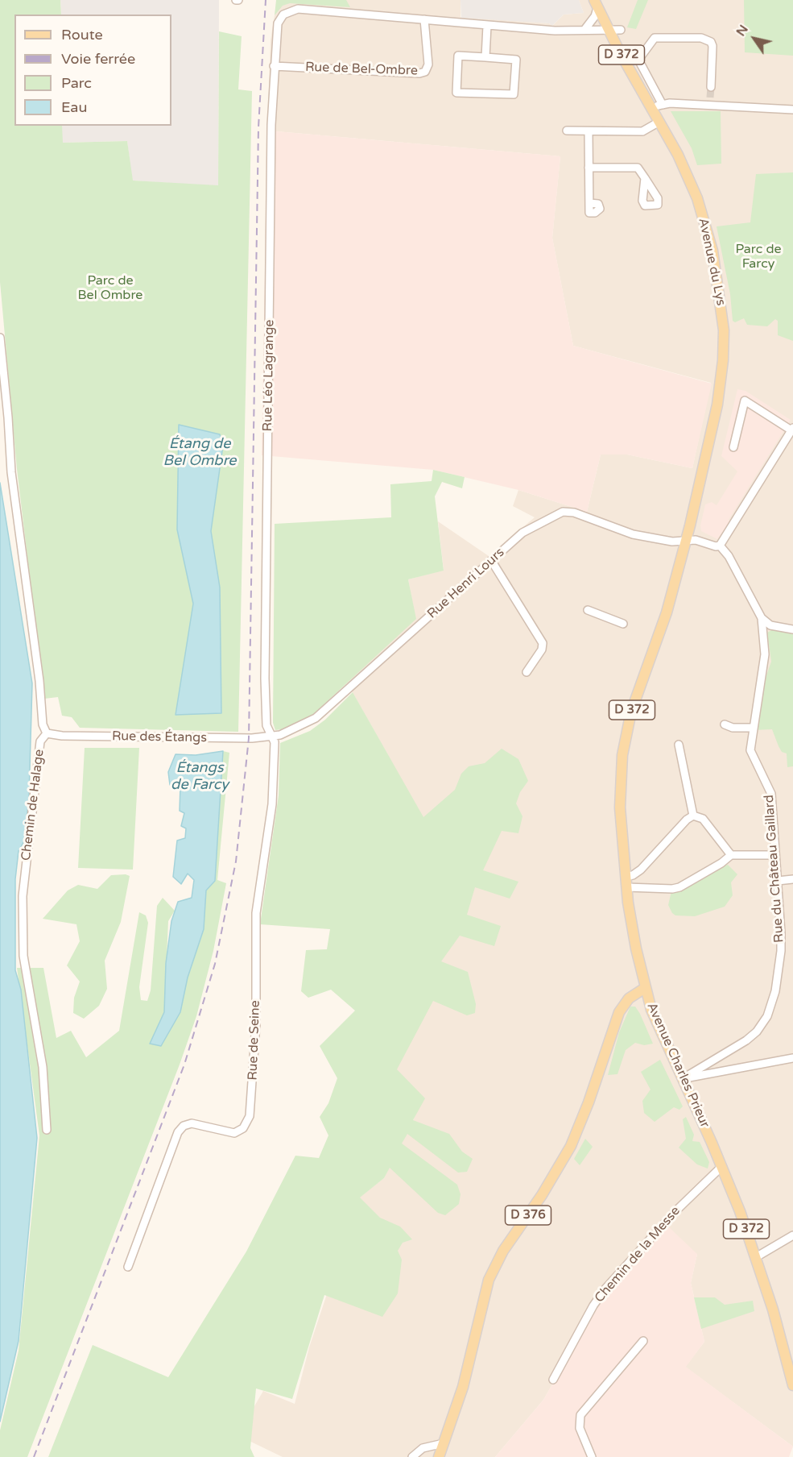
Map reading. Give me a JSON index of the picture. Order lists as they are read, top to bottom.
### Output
{
  "streets": {
    "main road": [
      "D 372",
      "Avenue du Lys",
      "Avenue Charles Prieur",
      "D 376"
    ],
    "street": [
      "Rue de Bel-Ombre",
      "Rue Léo Lagrange",
      "Rue Henri Lours",
      "Rue des Étangs",
      "Chemin de Halage",
      "Rue du Château Gaillard",
      "Rue de Seine",
      "Chemin de la Messe"
    ]
  },
  "crossings": [
    ["D 372", "Avenue du Lys"],
    ["Rue de Bel-Ombre", "Rue Léo Lagrange"],
    ["Avenue du Lys", "Rue Henri Lours"],
    ["Avenue du Lys", "Avenue Charles Prieur"],
    ["Rue Léo Lagrange", "Rue Henri Lours"],
    ["Rue Léo Lagrange", "Rue des Étangs"],
    ["Rue Léo Lagrange", "Rue de Seine"],
    ["Rue Henri Lours", "Rue des Étangs"],
    ["Rue Henri Lours", "Rue de Seine"],
    ["Rue Henri Lours", "Avenue Charles Prieur"],
    ["Rue des Étangs", "Chemin de Halage"],
    ["Rue des Étangs", "Rue de Seine"],
    ["Rue du Château Gaillard", "Avenue Charles Prieur"],
    ["Avenue Charles Prieur", "D 376"],
    ["Avenue Charles Prieur", "Chemin de la Messe"]
  ],
  "water": ["Étang de Bel Ombre", "Étangs de Farcy"],
  "parks": ["Parc de Farcy", "Parc de Bel Ombre"],
  "legend": [
    "Route",
    "Voie ferrée",
    "Parc",
    "Eau"
  ],
  "north": "top left"
}
